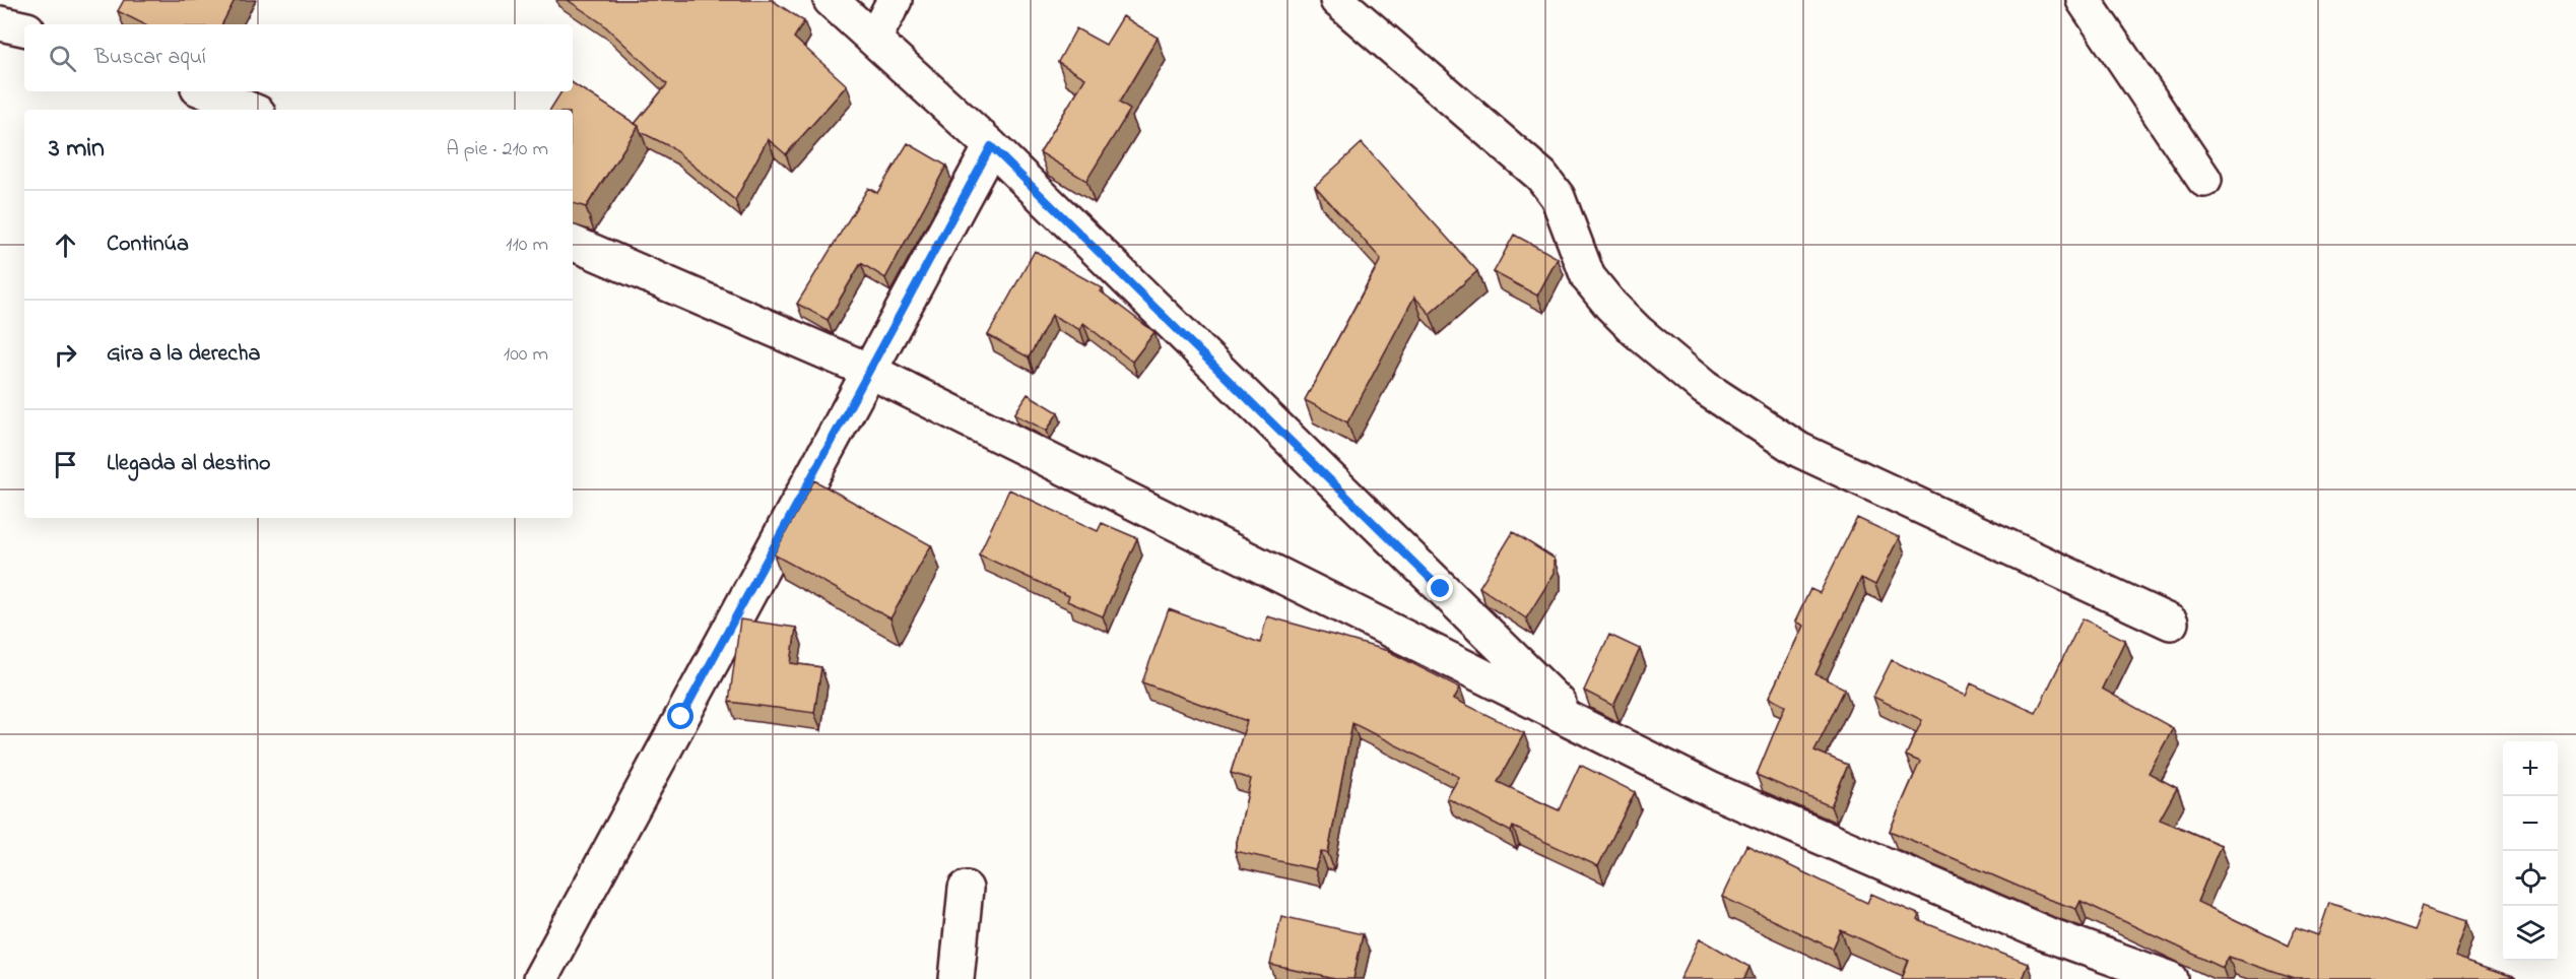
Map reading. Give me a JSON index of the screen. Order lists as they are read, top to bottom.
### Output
{
  "page": {
    "search": "Buscar aquí",
    "heading": ["3 min", "A pie · 210 m"],
    "list": [
      ["Continúa", "110 m"],
      ["Gira a la derecha", "100 m"],
      "Llegada al destino"
    ],
    "map_buttons": ["+", "−"]
  }
}
